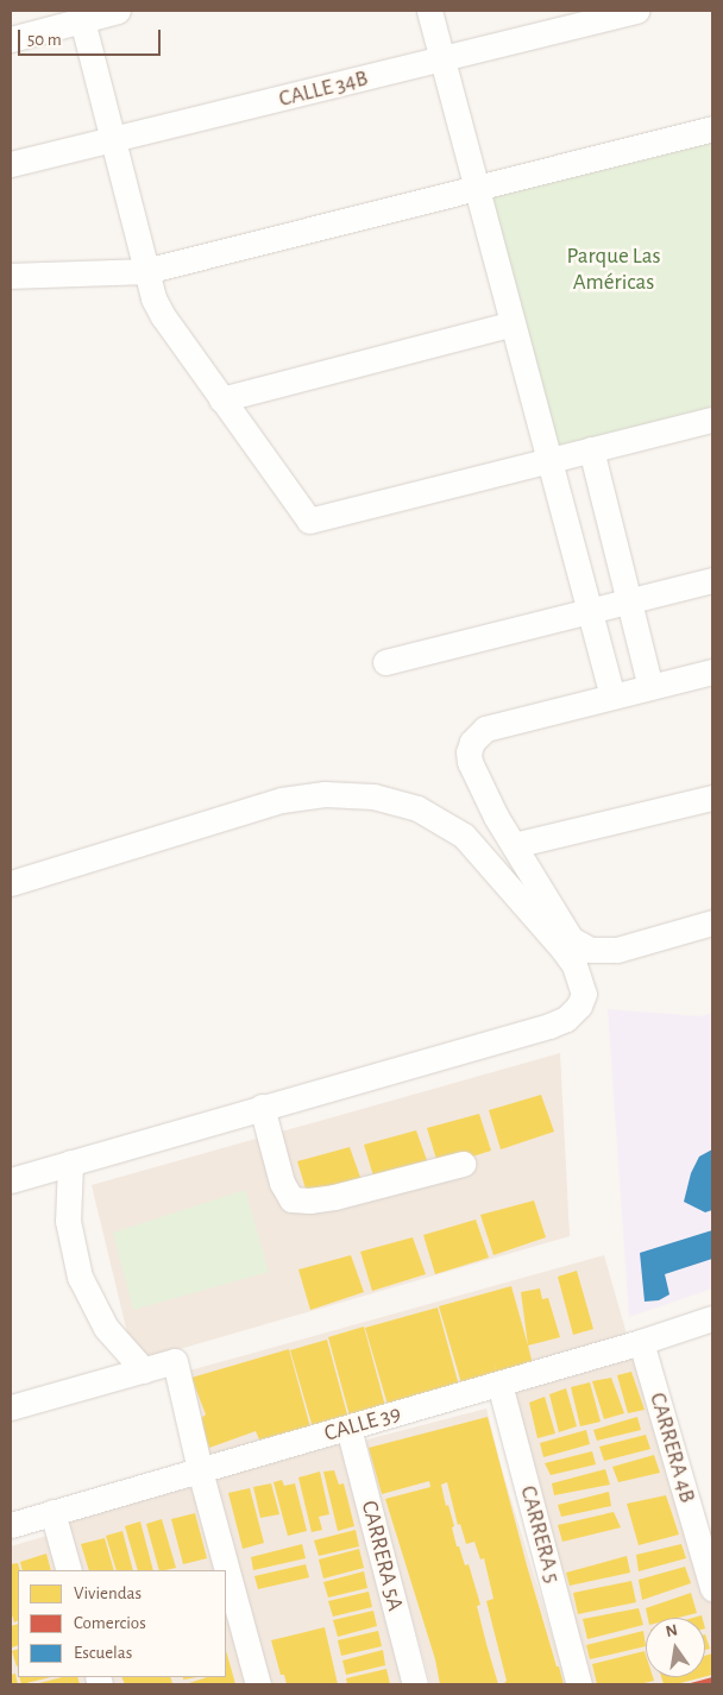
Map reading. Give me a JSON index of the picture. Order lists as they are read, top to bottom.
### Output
{
  "streets": {
    "street": [
      "CALLE 34B",
      "CALLE 39",
      "CARRERA 4B",
      "CARRERA 5",
      "CARRERA 5A"
    ]
  },
  "crossings": [
    ["CALLE 39", "CARRERA 4B"],
    ["CALLE 39", "CARRERA 5"],
    ["CALLE 39", "CARRERA 5A"]
  ],
  "parks": ["Parque Las Américas"],
  "legend": ["Viviendas", "Comercios", "Escuelas"],
  "scale_bar": "50 m",
  "north": "top"
}
